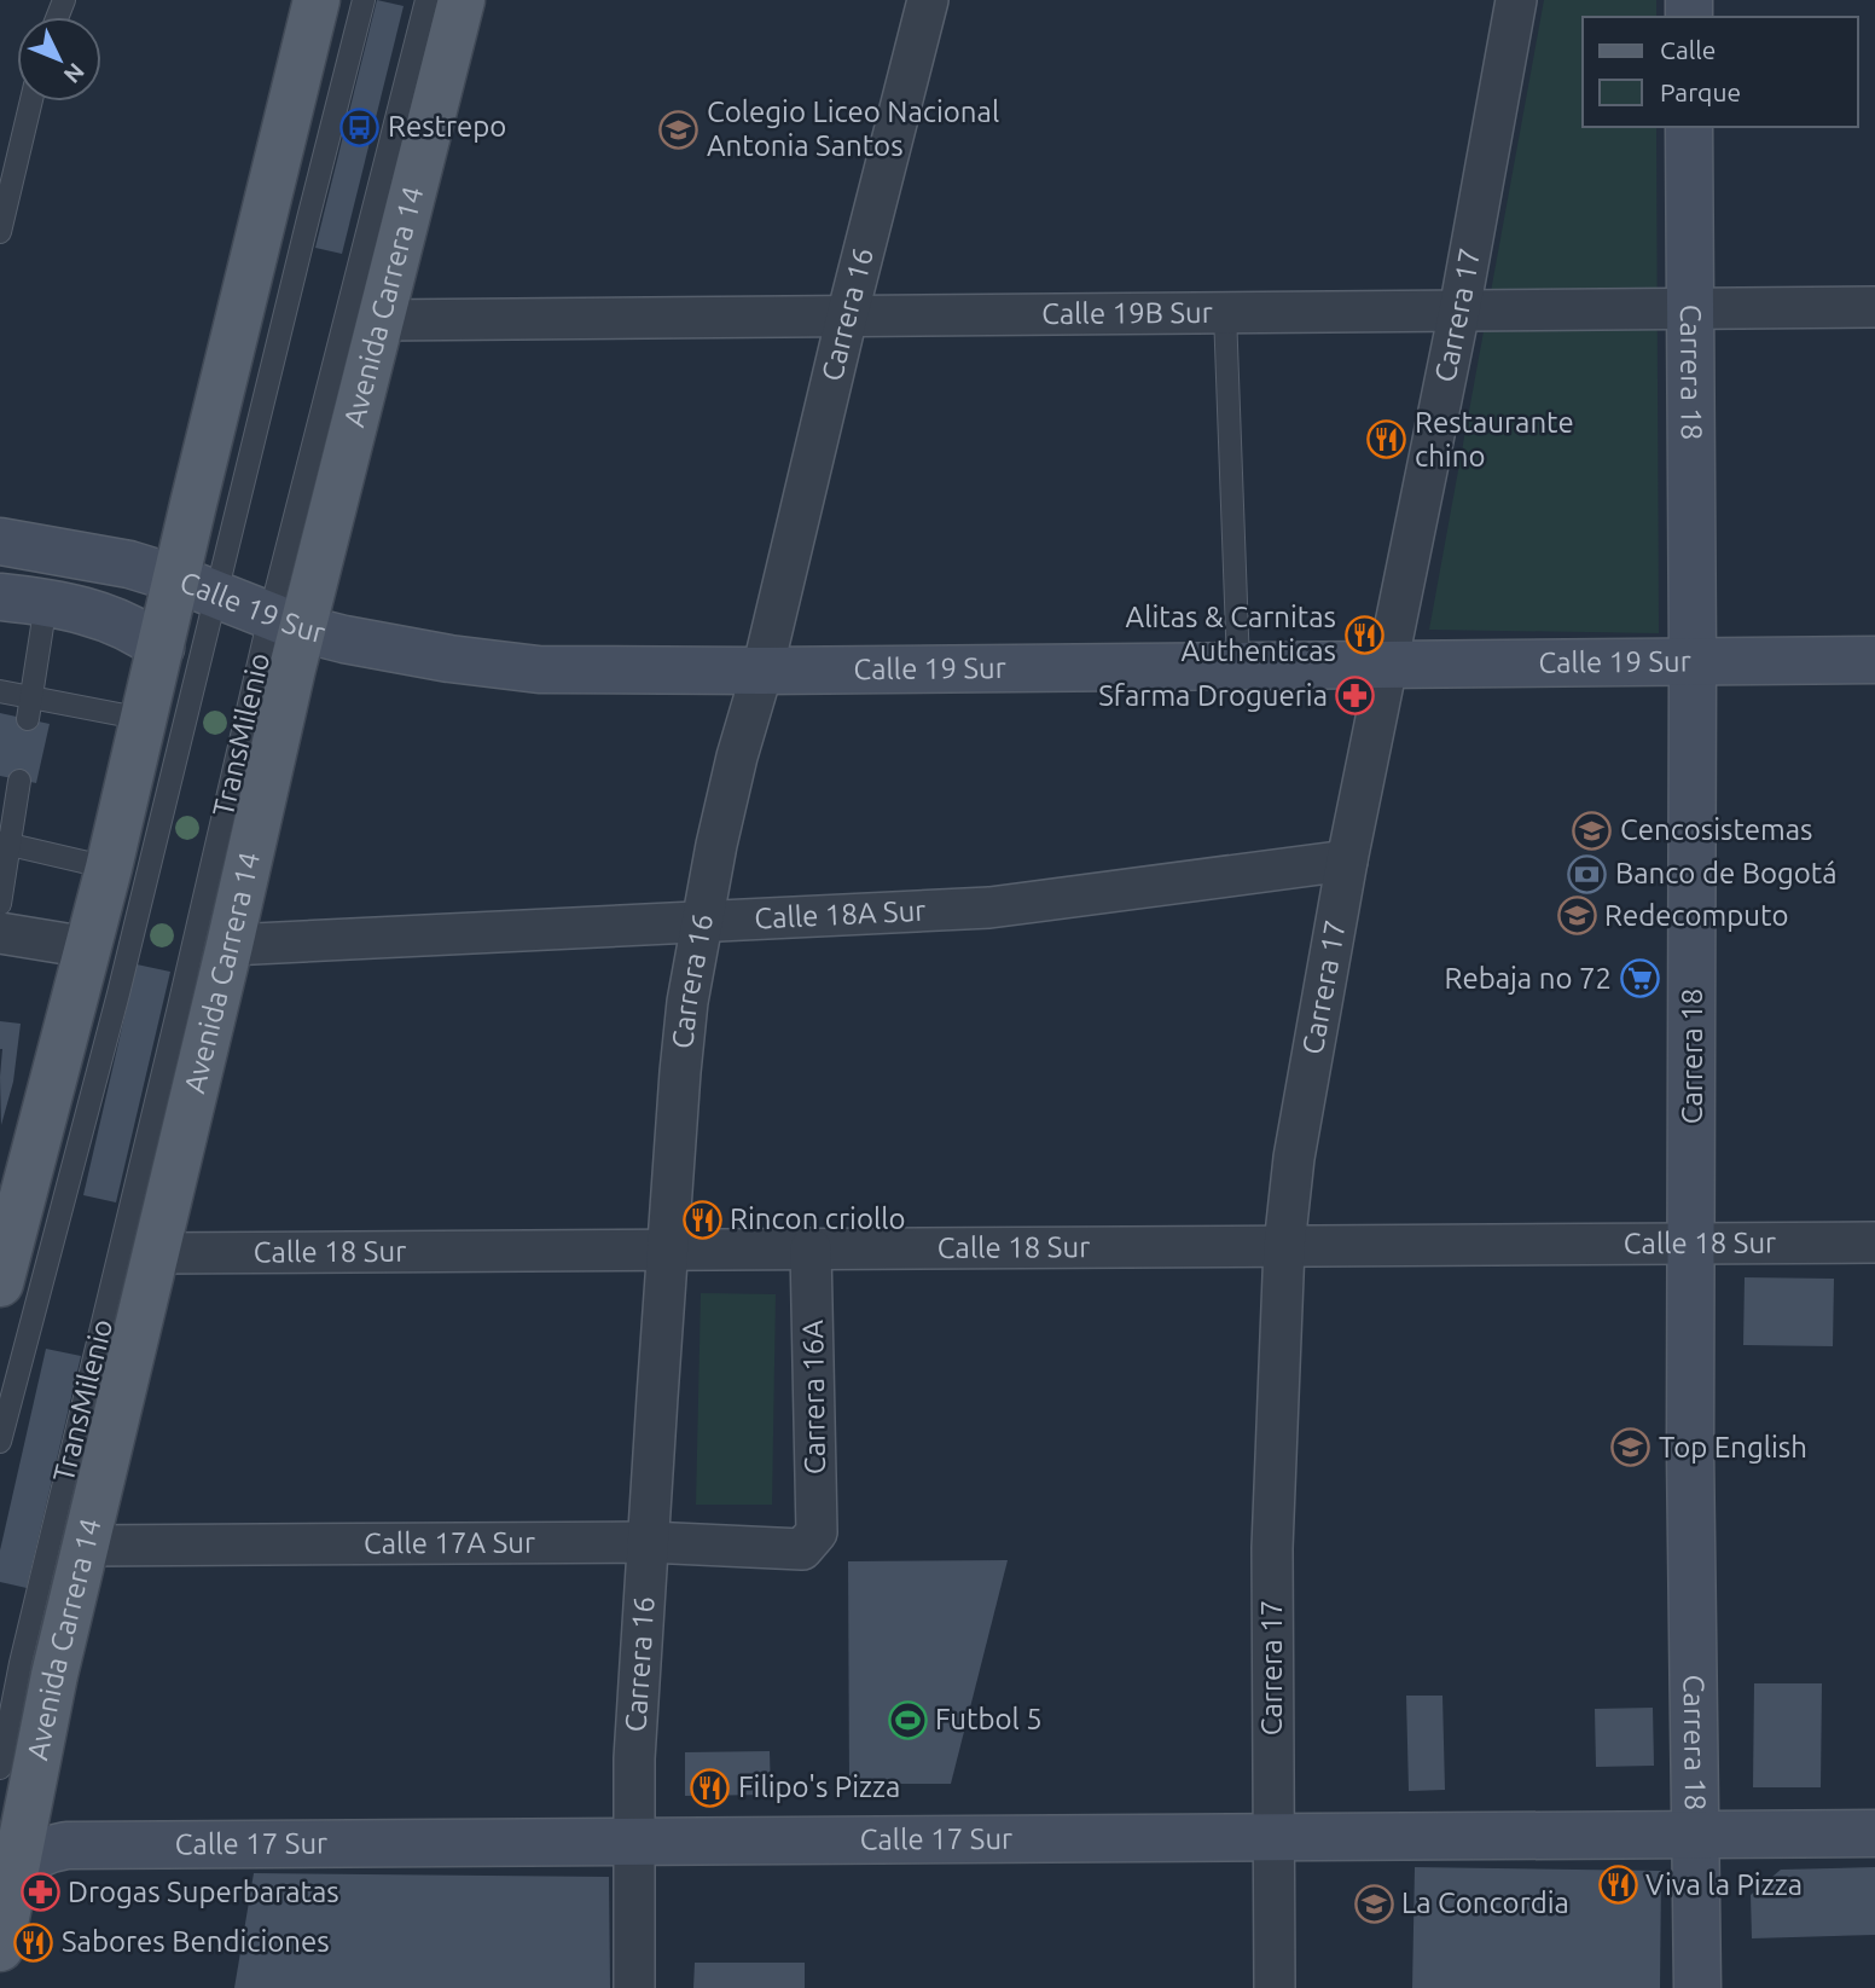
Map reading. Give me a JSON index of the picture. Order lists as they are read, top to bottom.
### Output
{
  "streets": {
    "main road": [
      "Avenida Carrera 14",
      "Carrera 18",
      "Calle 19 Sur",
      "Calle 17 Sur"
    ],
    "street": [
      "Carrera 16",
      "Calle 19B Sur",
      "Carrera 17",
      "Calle 18A Sur",
      "Calle 18 Sur",
      "Carrera 16A",
      "Calle 17A Sur"
    ],
    "lane": ["TransMilenio"]
  },
  "crossings": [
    ["Avenida Carrera 14", "Calle 19B Sur"],
    ["Avenida Carrera 14", "Calle 19 Sur"],
    ["Avenida Carrera 14", "TransMilenio"],
    ["Avenida Carrera 14", "Calle 18A Sur"],
    ["Avenida Carrera 14", "Calle 18 Sur"],
    ["Avenida Carrera 14", "Calle 17A Sur"],
    ["Avenida Carrera 14", "Calle 17 Sur"],
    ["Carrera 16", "Calle 19B Sur"],
    ["Carrera 16", "Calle 19 Sur"],
    ["Carrera 16", "Calle 18A Sur"],
    ["Carrera 16", "Calle 18 Sur"],
    ["Carrera 16", "Calle 17A Sur"],
    ["Carrera 16", "Calle 17 Sur"],
    ["Calle 19B Sur", "Carrera 17"],
    ["Calle 19B Sur", "Carrera 18"],
    ["Carrera 17", "Calle 19 Sur"],
    ["Carrera 17", "Calle 18A Sur"],
    ["Carrera 17", "Calle 18 Sur"],
    ["Carrera 17", "Calle 17 Sur"],
    ["Carrera 18", "Calle 19 Sur"],
    ["Carrera 18", "Calle 18 Sur"],
    ["Carrera 18", "Calle 17 Sur"],
    ["Calle 19 Sur", "TransMilenio"],
    ["Calle 18 Sur", "Carrera 16A"],
    ["Carrera 16A", "Calle 17A Sur"]
  ],
  "places": {
    "bus stop": ["Restrepo"],
    "school or university": [
      "Colegio Liceo Nacional Antonia Santos",
      "Cencosistemas",
      "Redecomputo",
      "Top English",
      "La Concordia"
    ],
    "restaurant": [
      "Restaurante chino",
      "Alitas & Carnitas Authenticas",
      "Rincon criollo",
      "Filipo's Pizza",
      "Viva la Pizza",
      "Sabores Bendiciones"
    ],
    "pharmacy": ["Sfarma Drogueria", "Drogas Superbaratas"],
    "bank": ["Banco de Bogotá"],
    "supermarket": ["Rebaja no 72"],
    "sports": ["Futbol 5"]
  },
  "legend": ["Calle", "Parque"],
  "north": "bottom right"
}
